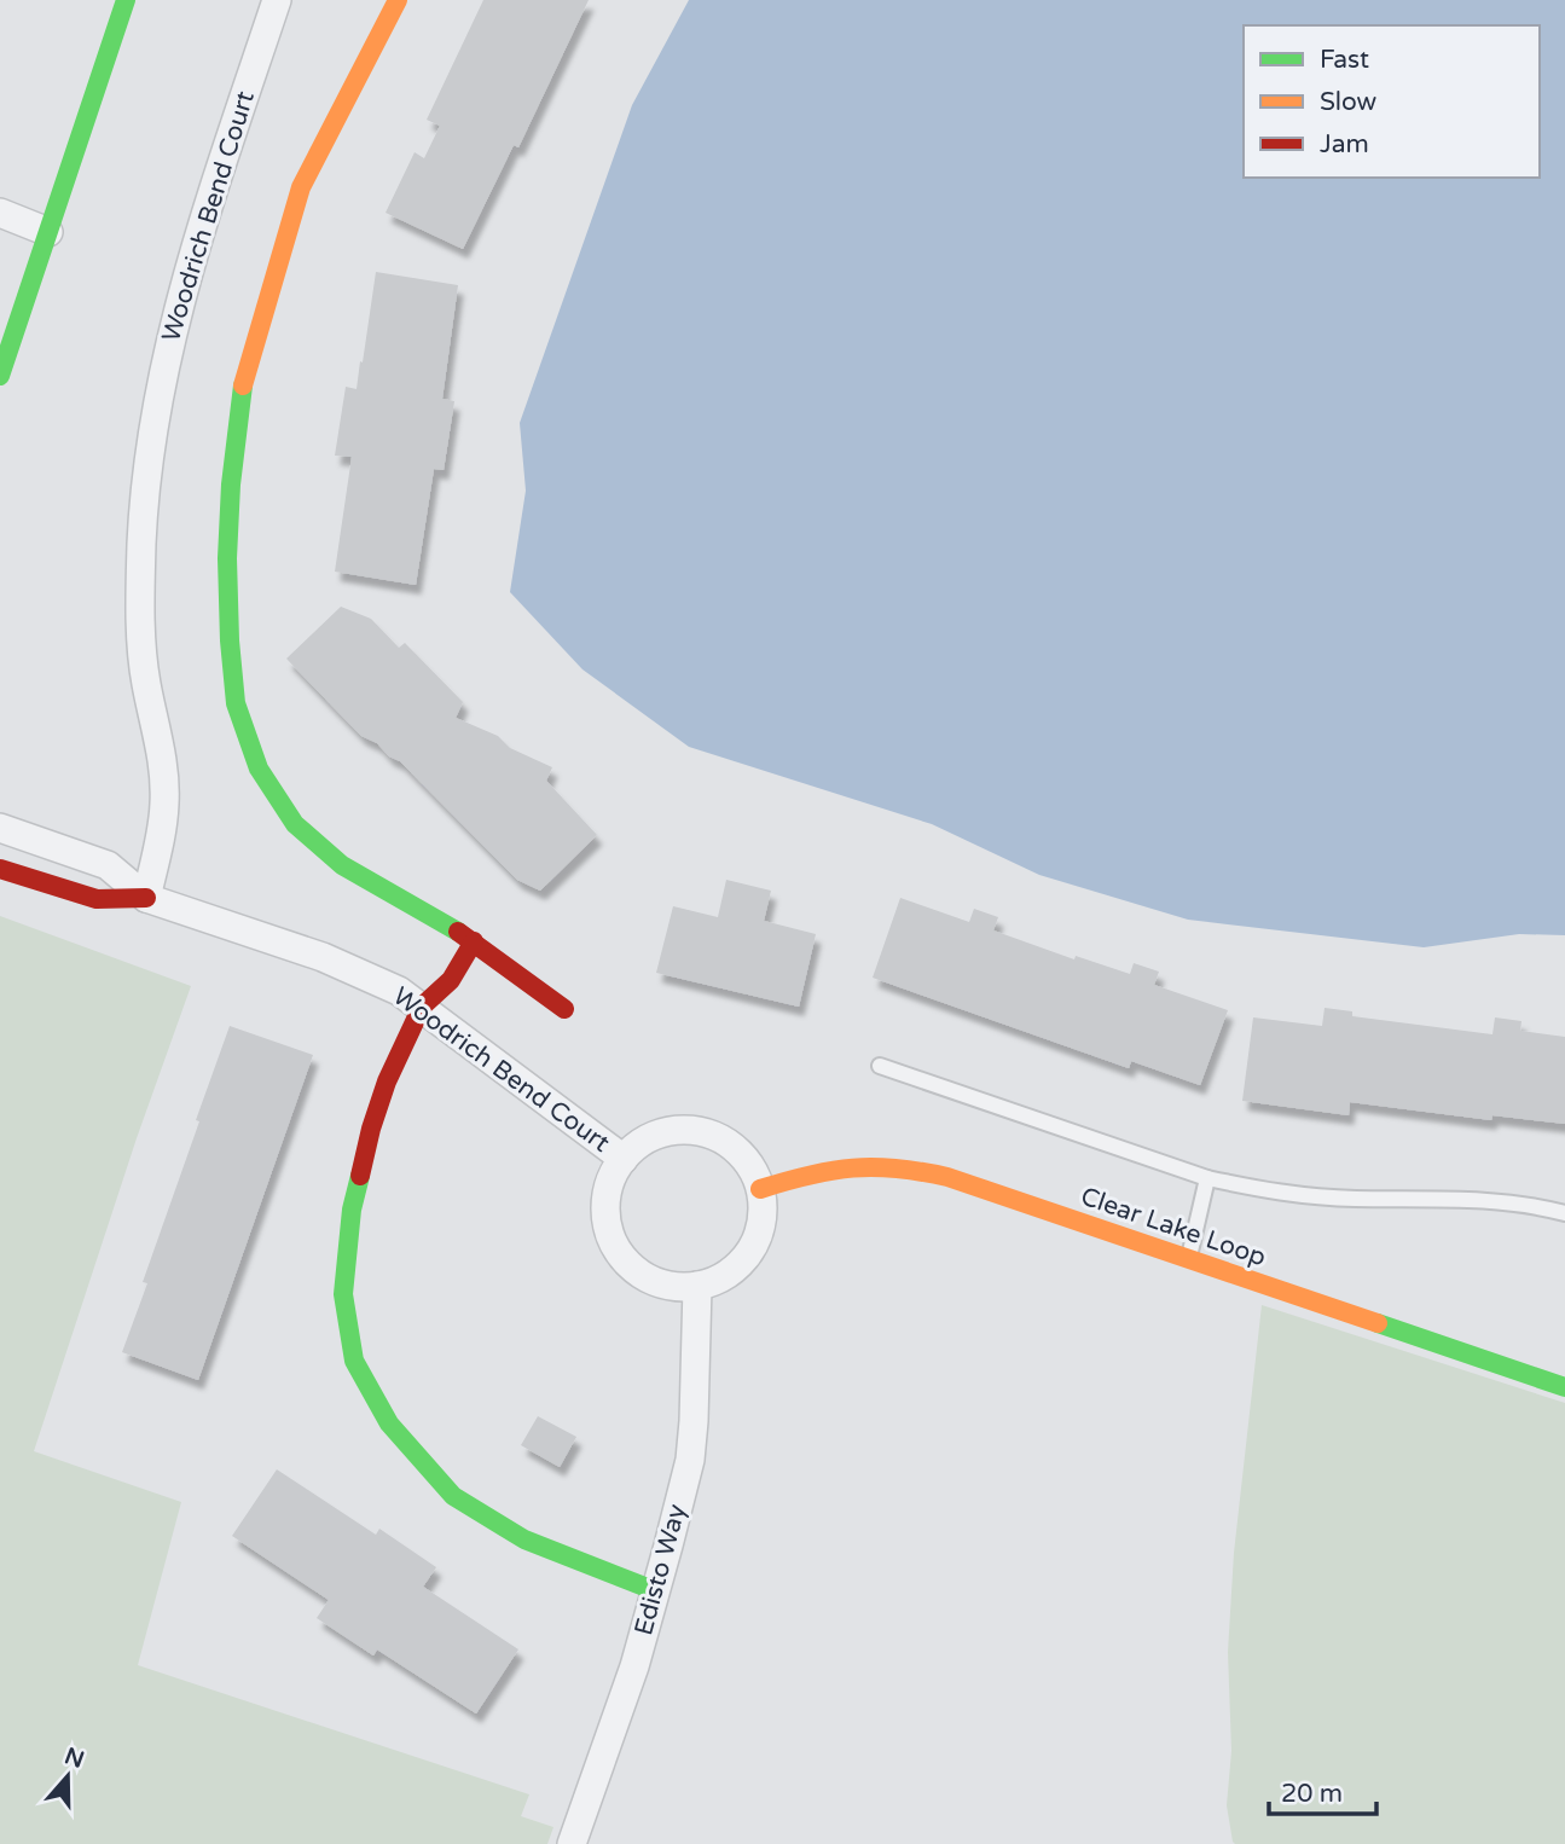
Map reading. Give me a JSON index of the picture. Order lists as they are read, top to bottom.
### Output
{
  "streets": {
    "street": ["Woodrich Bend Court", "Clear Lake Loop", "Edisto Way"]
  },
  "crossings": [
    ["Woodrich Bend Court", "Clear Lake Loop"],
    ["Woodrich Bend Court", "Edisto Way"],
    ["Clear Lake Loop", "Edisto Way"]
  ],
  "legend": ["Fast", "Slow", "Jam"],
  "scale_bar": "20 m",
  "north": "top"
}
